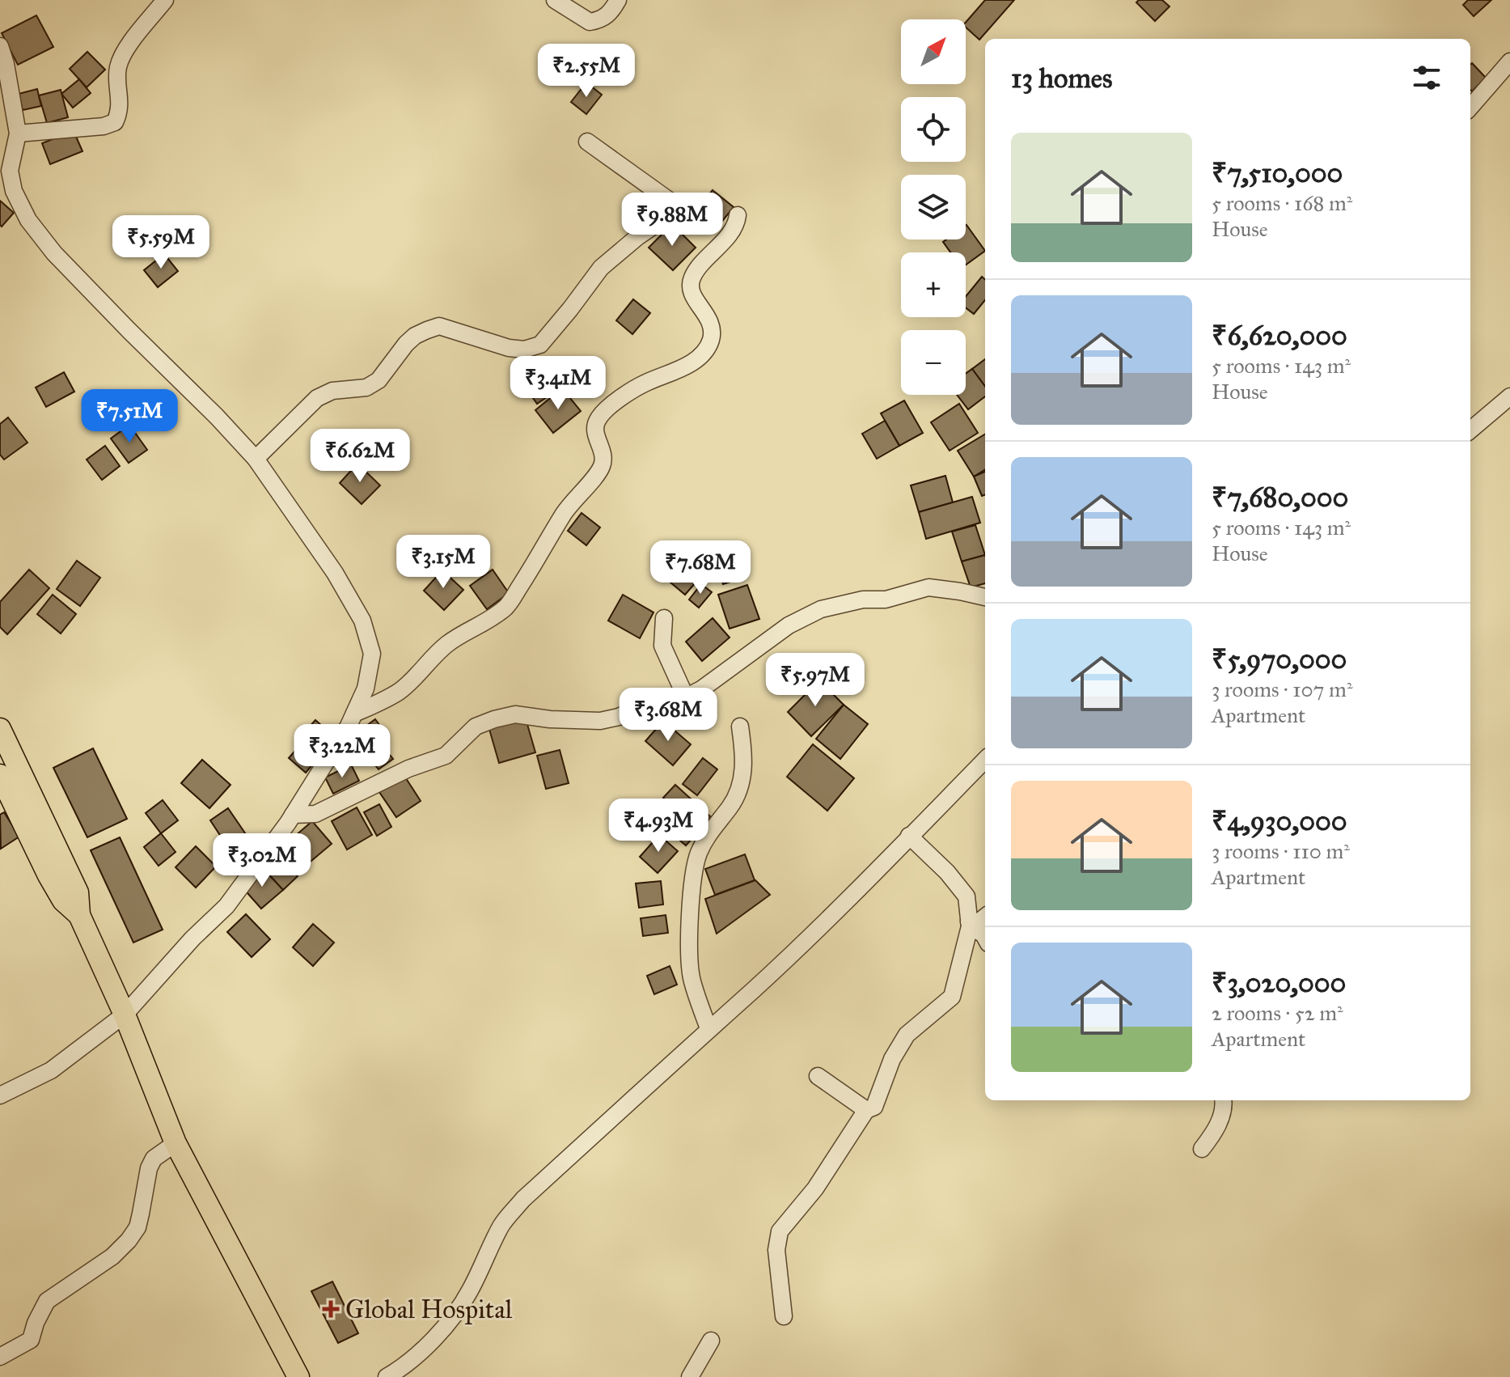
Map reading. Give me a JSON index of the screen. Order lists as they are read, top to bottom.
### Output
{
  "places": {
    "health": ["Global Hospital"]
  },
  "north": "top right",
  "page": {
    "map_buttons": ["+", "−"],
    "heading": "13 homes",
    "price": [
      "₹2.55M",
      "₹9.88M",
      "₹5.59M",
      "₹3.41M",
      "₹7.51M",
      "₹6.62M",
      "₹3.15M",
      "₹7.68M",
      "₹5.97M",
      "₹3.68M",
      "₹3.22M",
      "₹4.93M",
      "₹3.02M"
    ],
    "list": [
      {
        "name": "₹7,510,000",
        "note": "5 rooms · 168 m² · House"
      },
      {
        "name": "₹6,620,000",
        "note": "5 rooms · 143 m² · House"
      },
      {
        "name": "₹7,680,000",
        "note": "5 rooms · 143 m² · House"
      },
      {
        "name": "₹5,970,000",
        "note": "3 rooms · 107 m² · Apartment"
      },
      {
        "name": "₹4,930,000",
        "note": "3 rooms · 110 m² · Apartment"
      },
      {
        "name": "₹3,020,000",
        "note": "2 rooms · 52 m² · Apartment"
      }
    ]
  }
}
